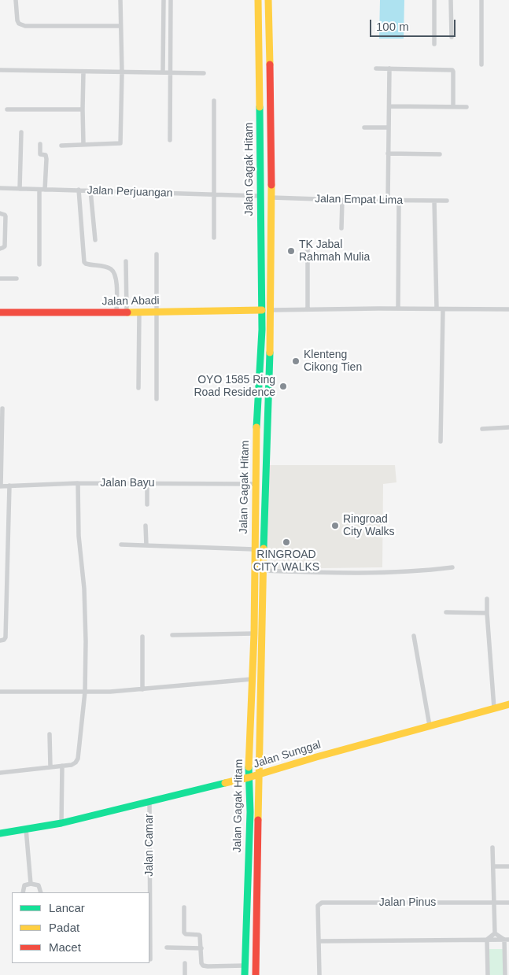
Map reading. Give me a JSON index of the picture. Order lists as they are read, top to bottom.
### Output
{
  "streets": {
    "main road": ["Jalan Gagak Hitam", "Jalan Abadi", "Jalan Sunggal"],
    "street": [
      "Jalan Perjuangan",
      "Jalan Empat Lima",
      "Jalan Bayu",
      "Jalan Camar",
      "Jalan Pinus"
    ]
  },
  "crossings": [
    ["Jalan Gagak Hitam", "Jalan Perjuangan"],
    ["Jalan Gagak Hitam", "Jalan Empat Lima"],
    ["Jalan Gagak Hitam", "Jalan Abadi"],
    ["Jalan Gagak Hitam", "Jalan Bayu"],
    ["Jalan Gagak Hitam", "Jalan Sunggal"],
    ["Jalan Sunggal", "Jalan Camar"]
  ],
  "places": [
    "TK Jabal Rahmah Mulia",
    "Klenteng Cikong Tien",
    "OYO 1585 Ring Road Residence",
    "Ringroad City Walks",
    "RINGROAD CITY WALKS"
  ],
  "legend": ["Lancar", "Padat", "Macet"],
  "scale_bar": "100 m"
}
